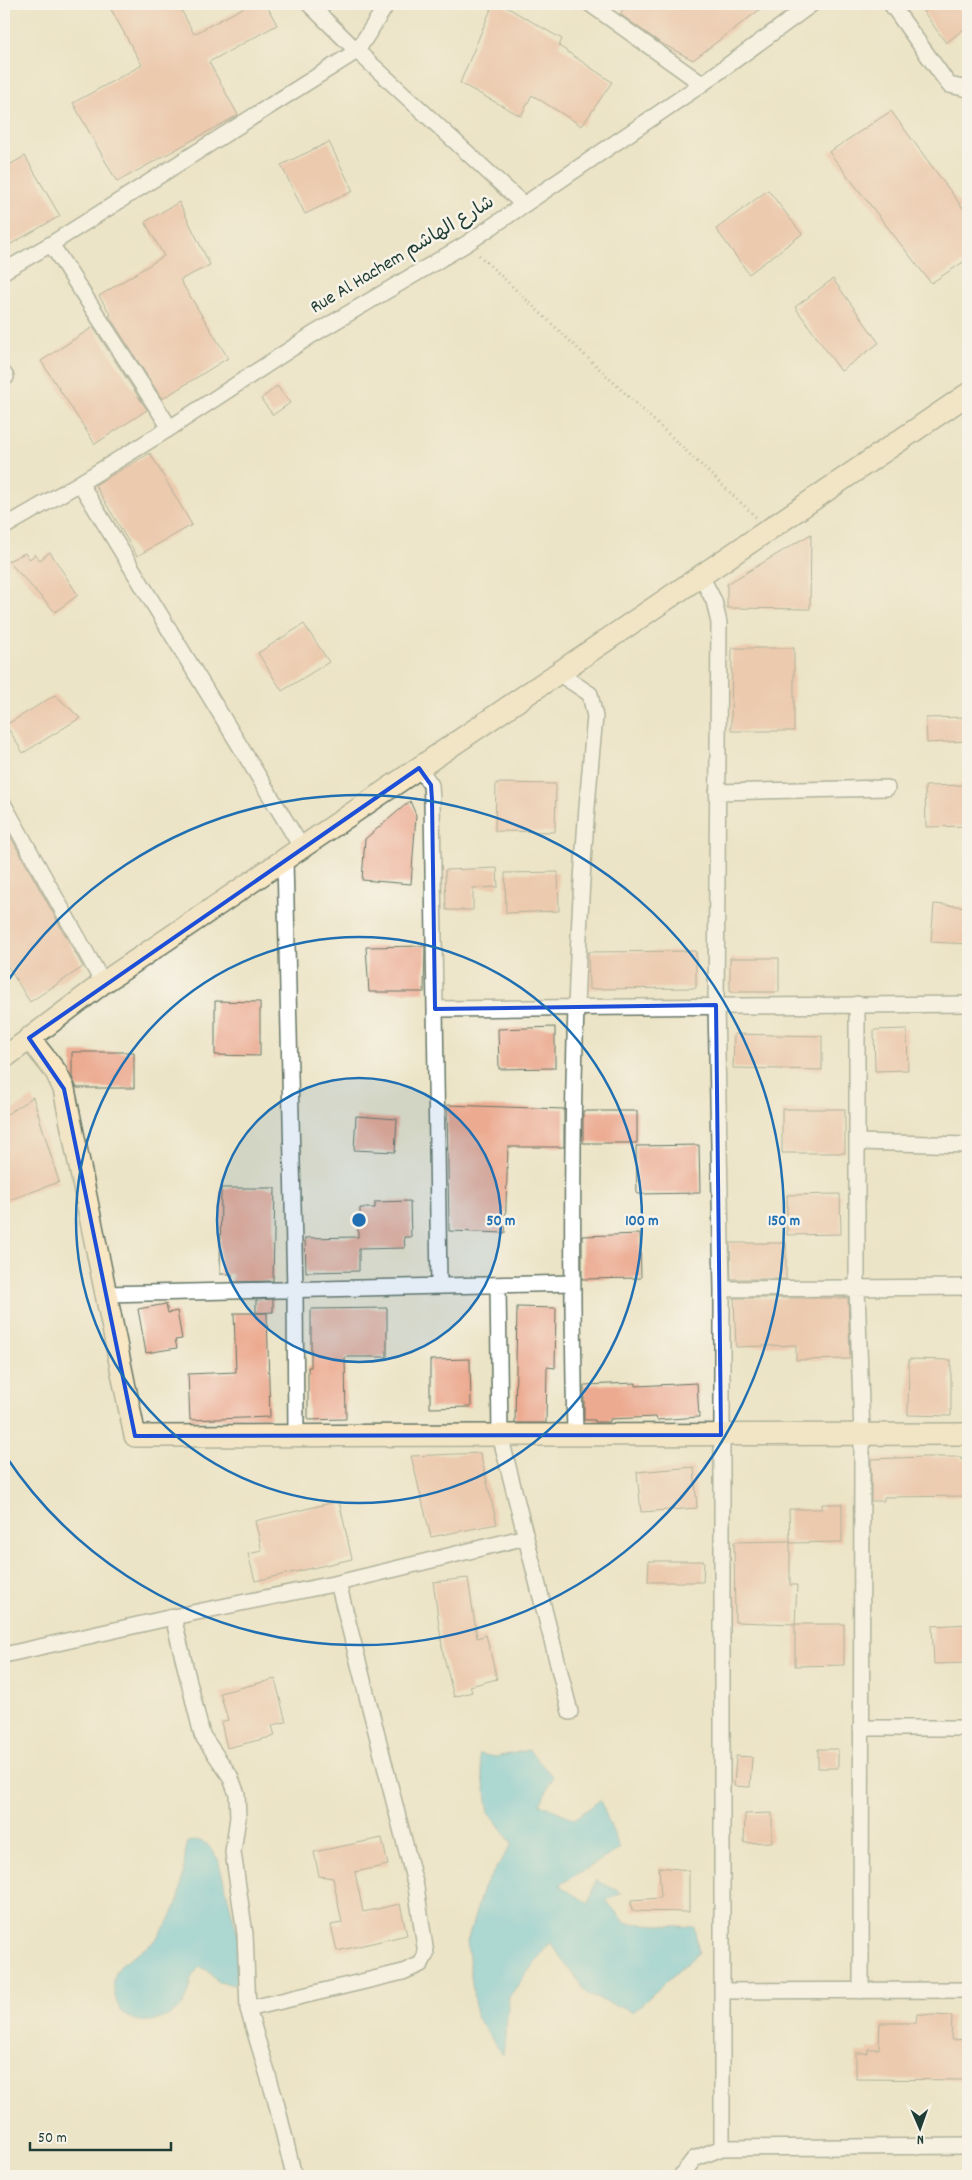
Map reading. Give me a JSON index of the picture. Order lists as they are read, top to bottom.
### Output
{
  "streets": {
    "street": ["Rue Al Hachem شارع الهاشم"]
  },
  "scale_bar": "50 m",
  "north": "bottom",
  "rings": ["50 m", "100 m", "150 m"]
}
